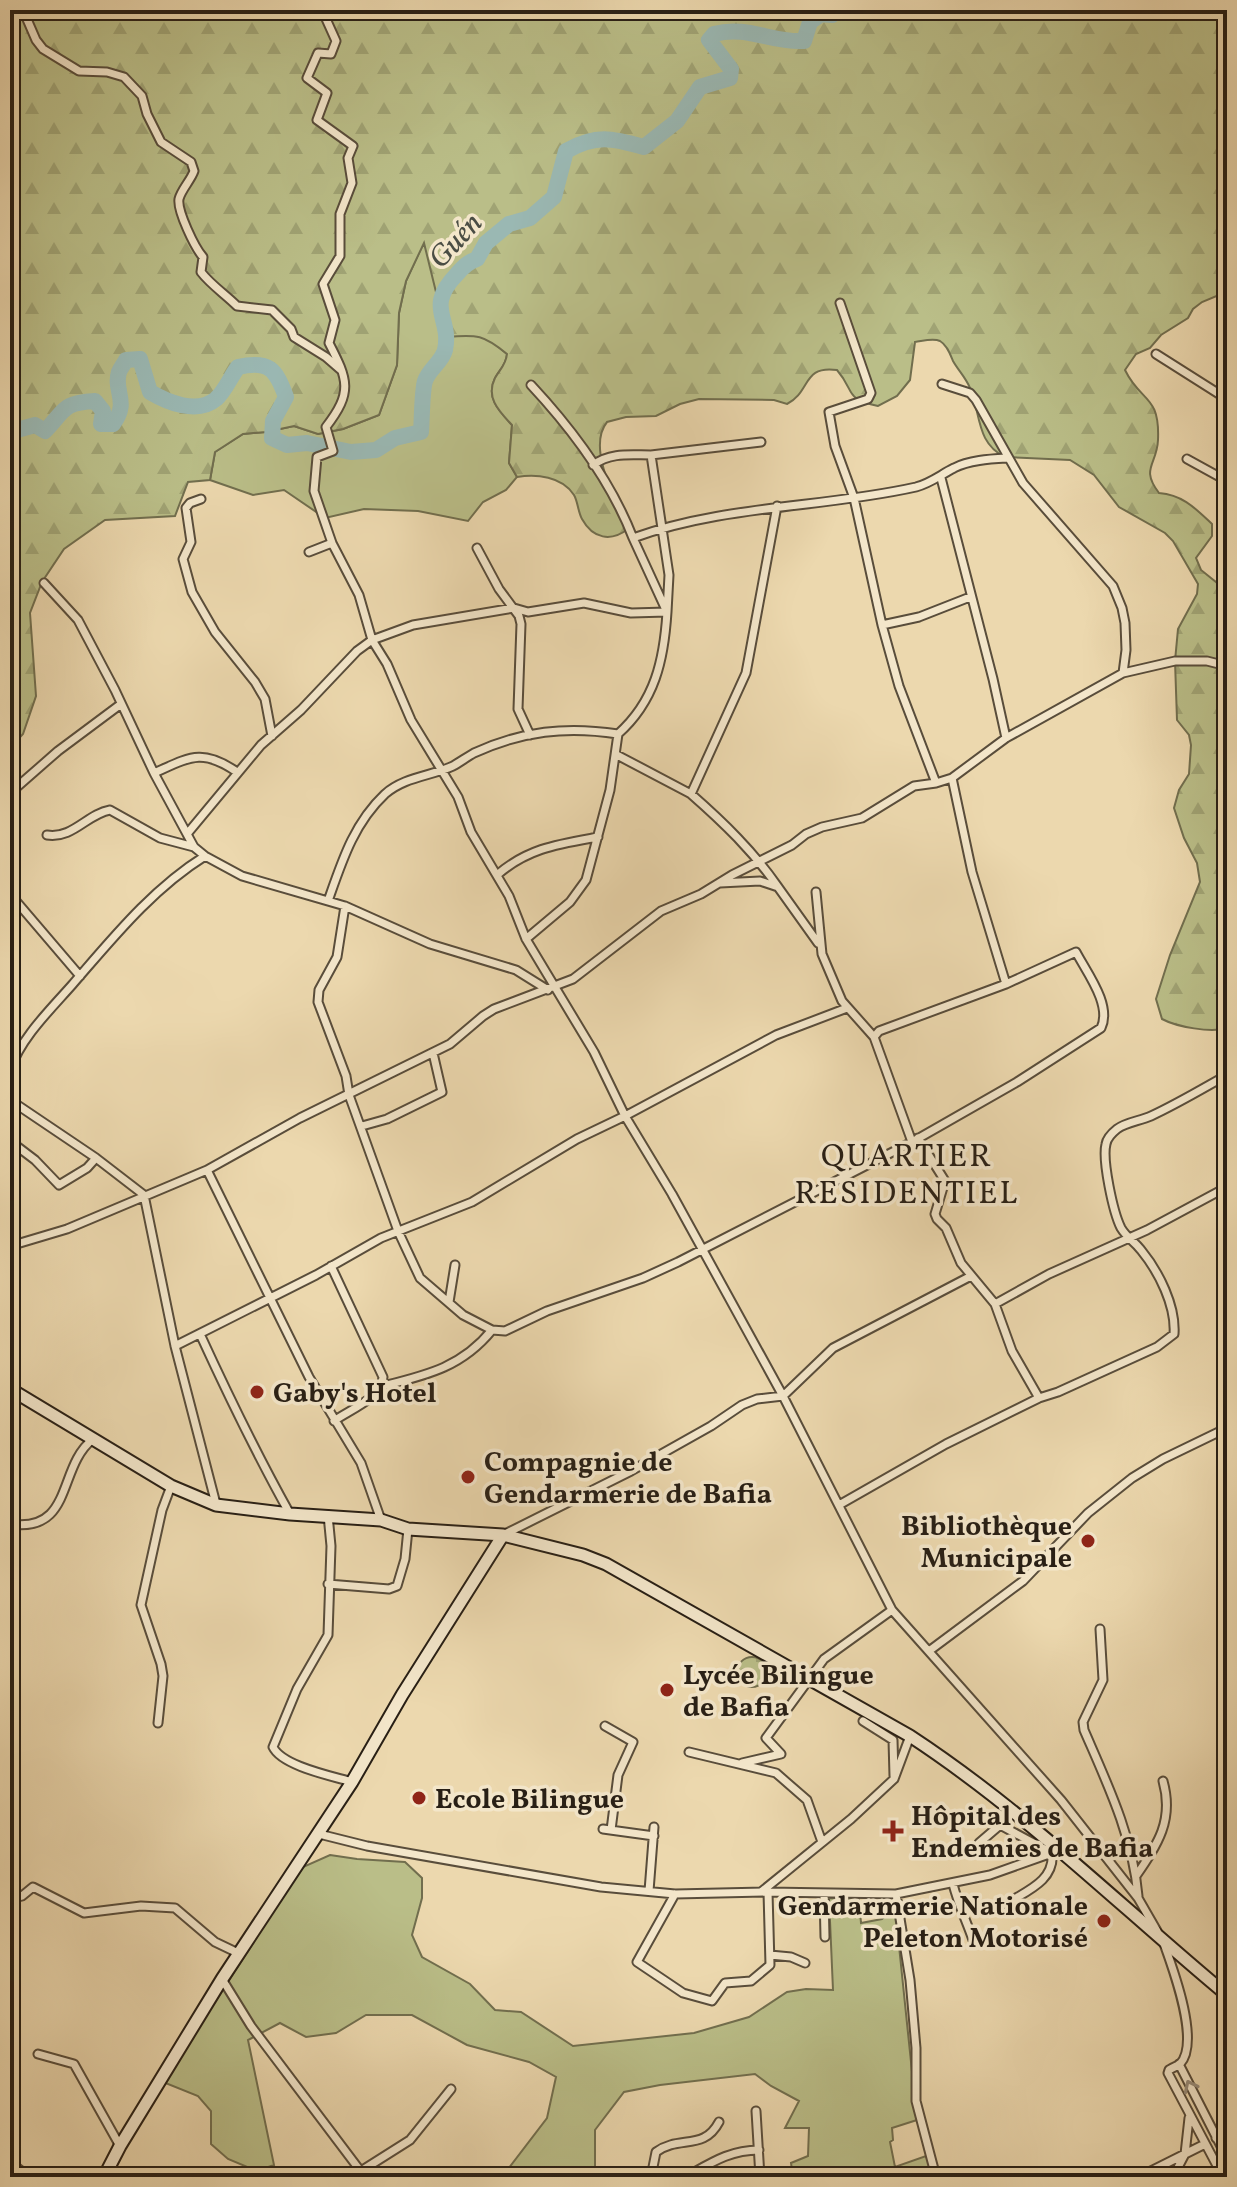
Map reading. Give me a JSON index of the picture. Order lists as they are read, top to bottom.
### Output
{
  "districts": ["QUARTIER RESIDENTIEL"],
  "water": ["Guén"],
  "places": {
    "other": [
      "Gaby's Hotel",
      "Compagnie de Gendarmerie de Bafia",
      "Bibliothèque Municipale",
      "Lycée Bilingue de Bafia",
      "Ecole Bilingue",
      "Gendarmerie Nationale Peleton Motorisé"
    ],
    "health": ["Hôpital des Endemies de Bafia"]
  }
}
